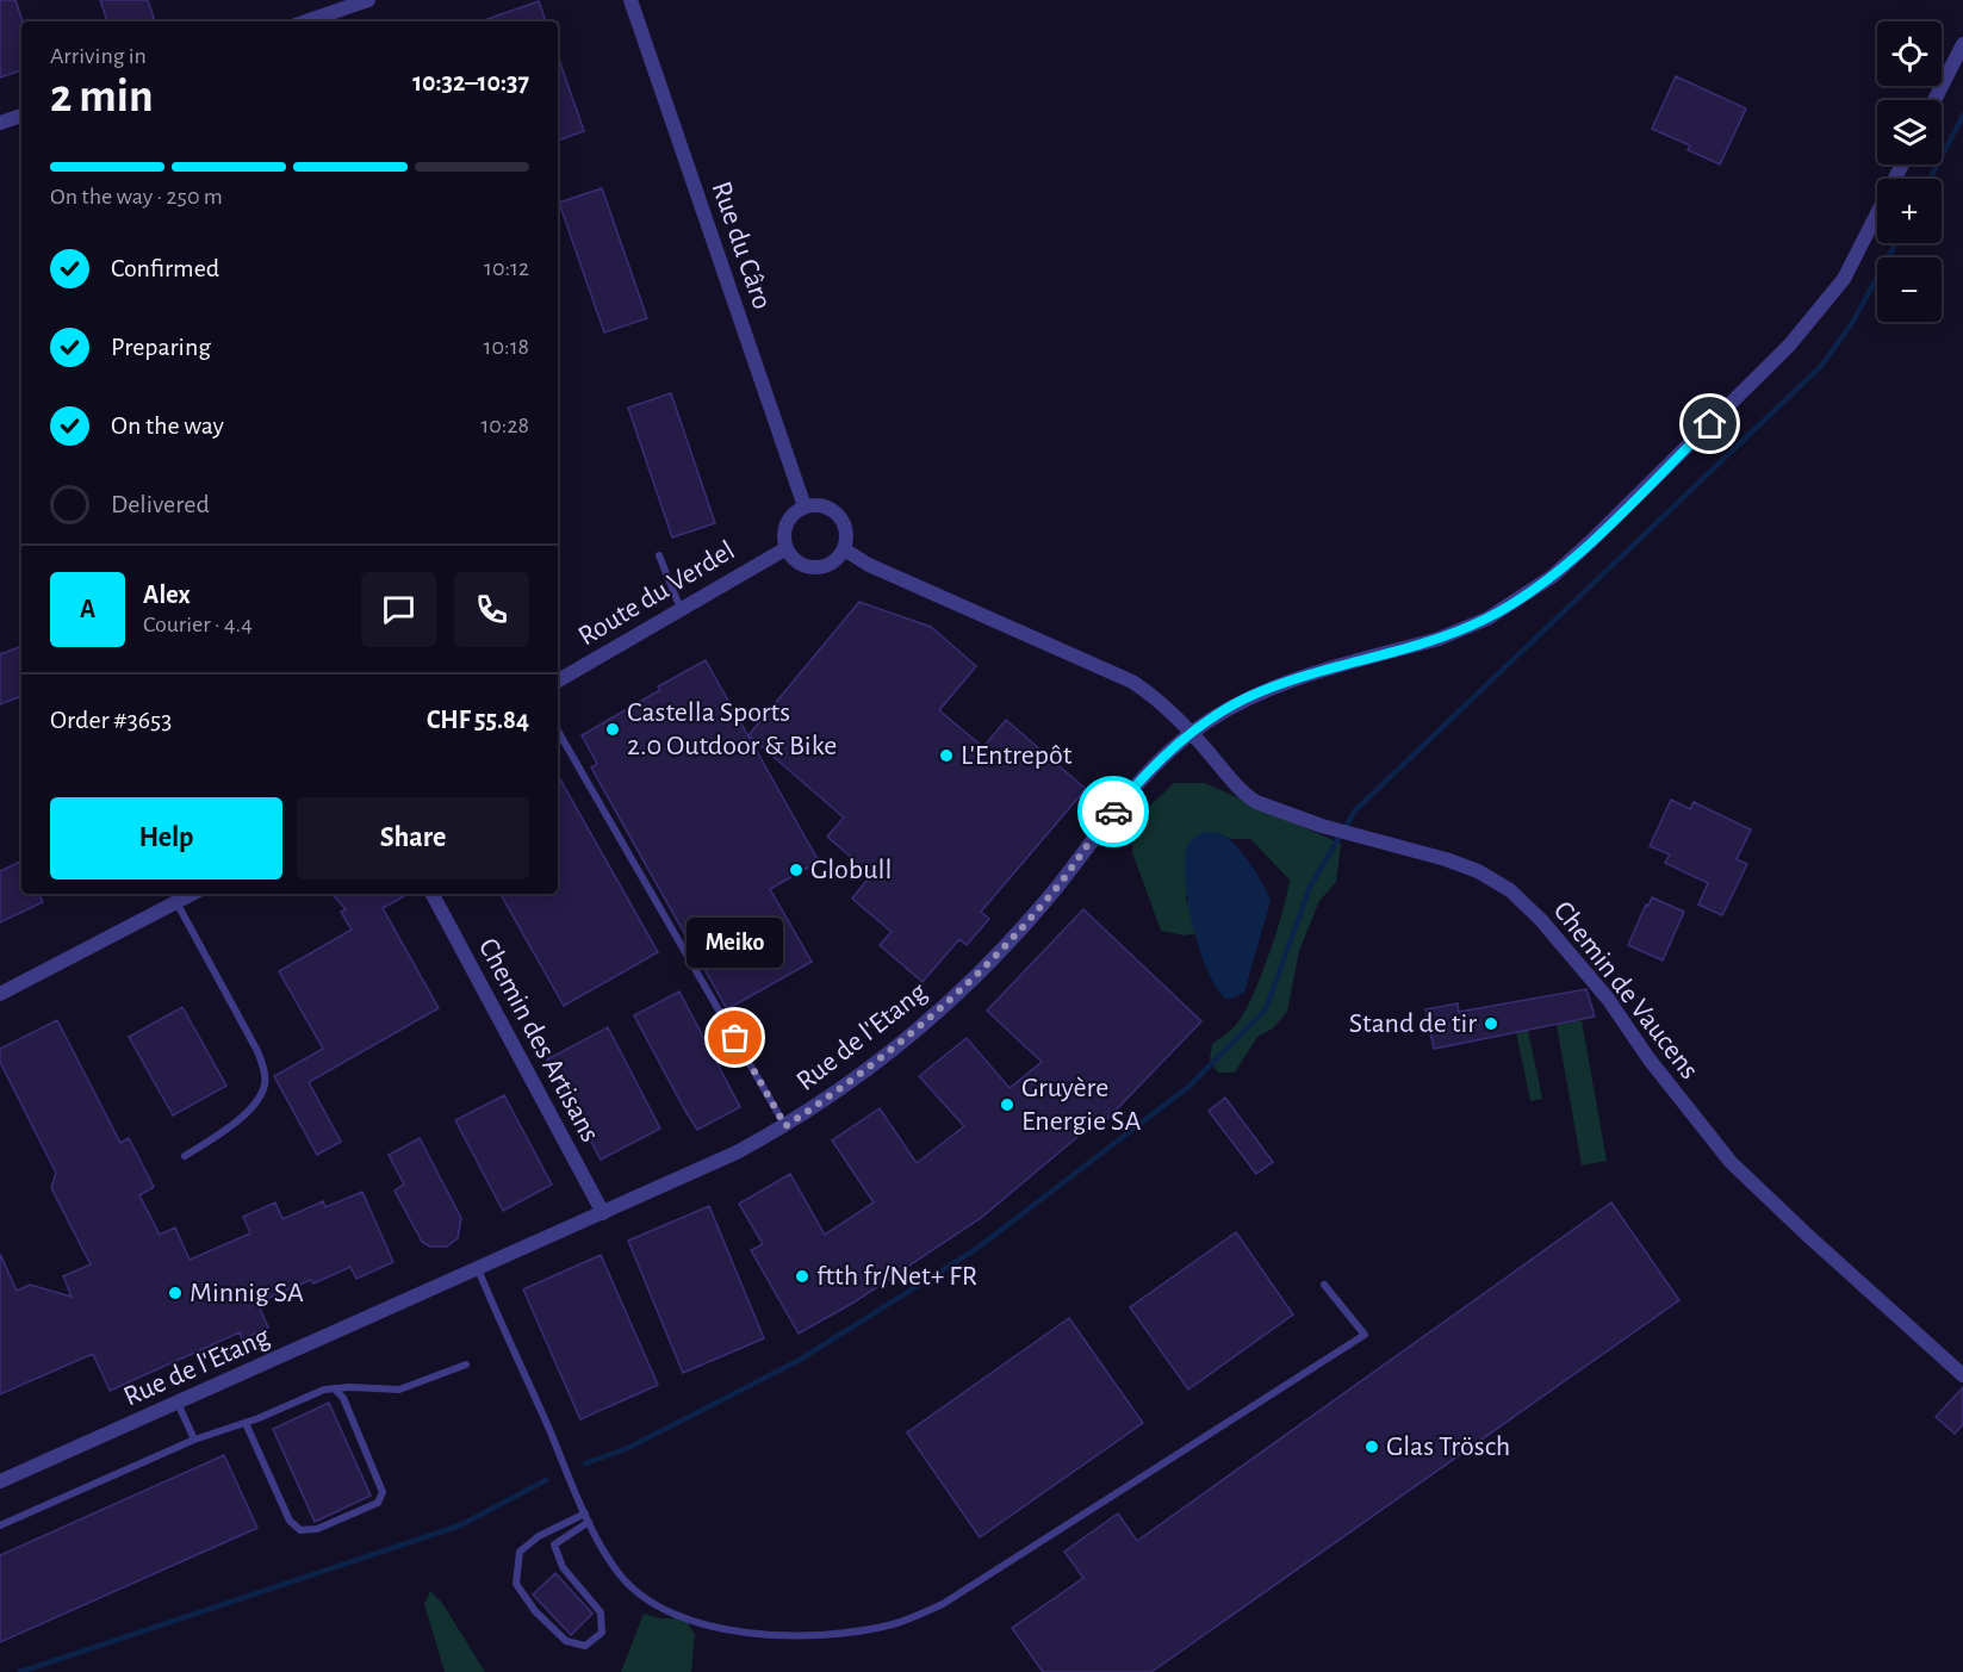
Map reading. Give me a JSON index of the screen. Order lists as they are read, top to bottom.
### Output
{
  "streets": {
    "street": [
      "Rue du Câro",
      "Route du Verdel",
      "Chemin de Vaucens",
      "Rue de l'Etang",
      "Chemin des Artisans"
    ]
  },
  "crossings": [
    ["Rue du Câro", "Route du Verdel"],
    ["Chemin de Vaucens", "Rue de l'Etang"],
    ["Rue de l'Etang", "Chemin des Artisans"]
  ],
  "places": [
    "Castella Sports 2.0 Outdoor & Bike",
    "L'Entrepôt",
    "Globull",
    "Stand de tir",
    "Meiko",
    "Gruyère Energie SA",
    "ftth fr/Net+ FR",
    "Minnig SA",
    "Glas Trösch"
  ],
  "page": {
    "map_buttons": ["+", "−"],
    "heading": ["2 min", "Arriving in", "10:32–10:37"],
    "panel": [
      "Alex",
      "Courier · 4.4",
      "Order #3653",
      "CHF 55.84"
    ],
    "bar": "On the way · 250 m",
    "list": [
      ["Confirmed", "10:12"],
      ["Preparing", "10:18"],
      ["On the way", "10:28"],
      "Delivered"
    ],
    "round": "A",
    "buttons": ["Help", "Share"],
    "bubble": "Meiko"
  }
}
